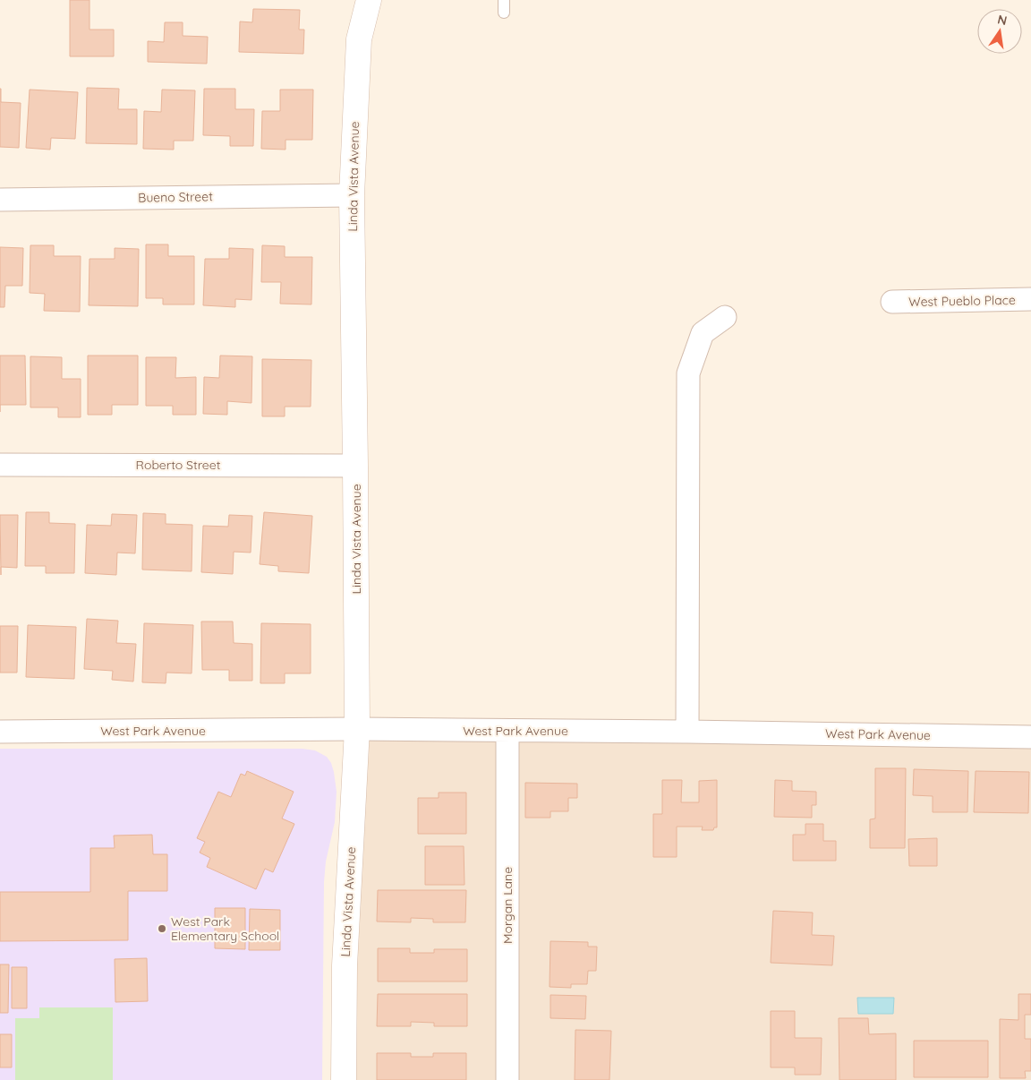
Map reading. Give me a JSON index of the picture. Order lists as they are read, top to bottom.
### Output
{
  "streets": {
    "street": [
      "Linda Vista Avenue",
      "Bueno Street",
      "West Pueblo Place",
      "Roberto Street",
      "West Park Avenue",
      "Morgan Lane"
    ]
  },
  "crossings": [
    ["Linda Vista Avenue", "Bueno Street"],
    ["Linda Vista Avenue", "Roberto Street"],
    ["Linda Vista Avenue", "West Park Avenue"],
    ["West Park Avenue", "Morgan Lane"]
  ],
  "places": ["West Park Elementary School"],
  "north": "top"
}
